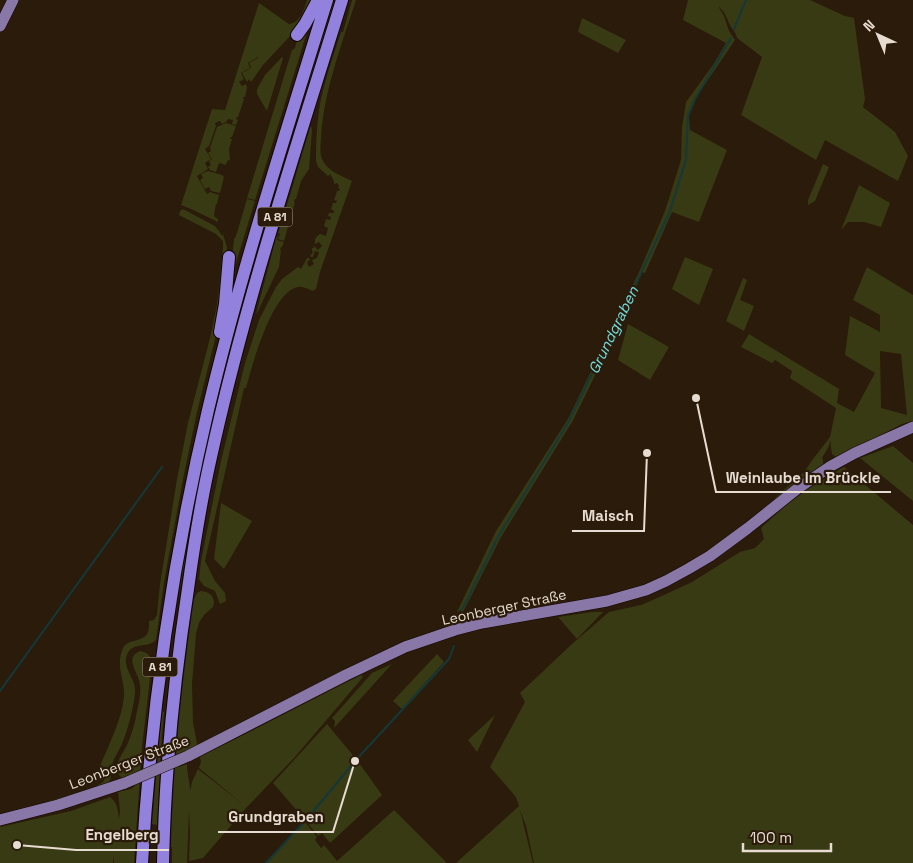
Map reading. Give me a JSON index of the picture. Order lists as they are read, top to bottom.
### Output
{
  "streets": {
    "highway": ["A 81"],
    "main road": ["Leonberger Straße"]
  },
  "water": ["Grundgraben"],
  "places": [
    "Weinlaube Im Brückle",
    "Maisch",
    "Grundgraben",
    "Engelberg"
  ],
  "scale_bar": "100 m",
  "north": "top left"
}
